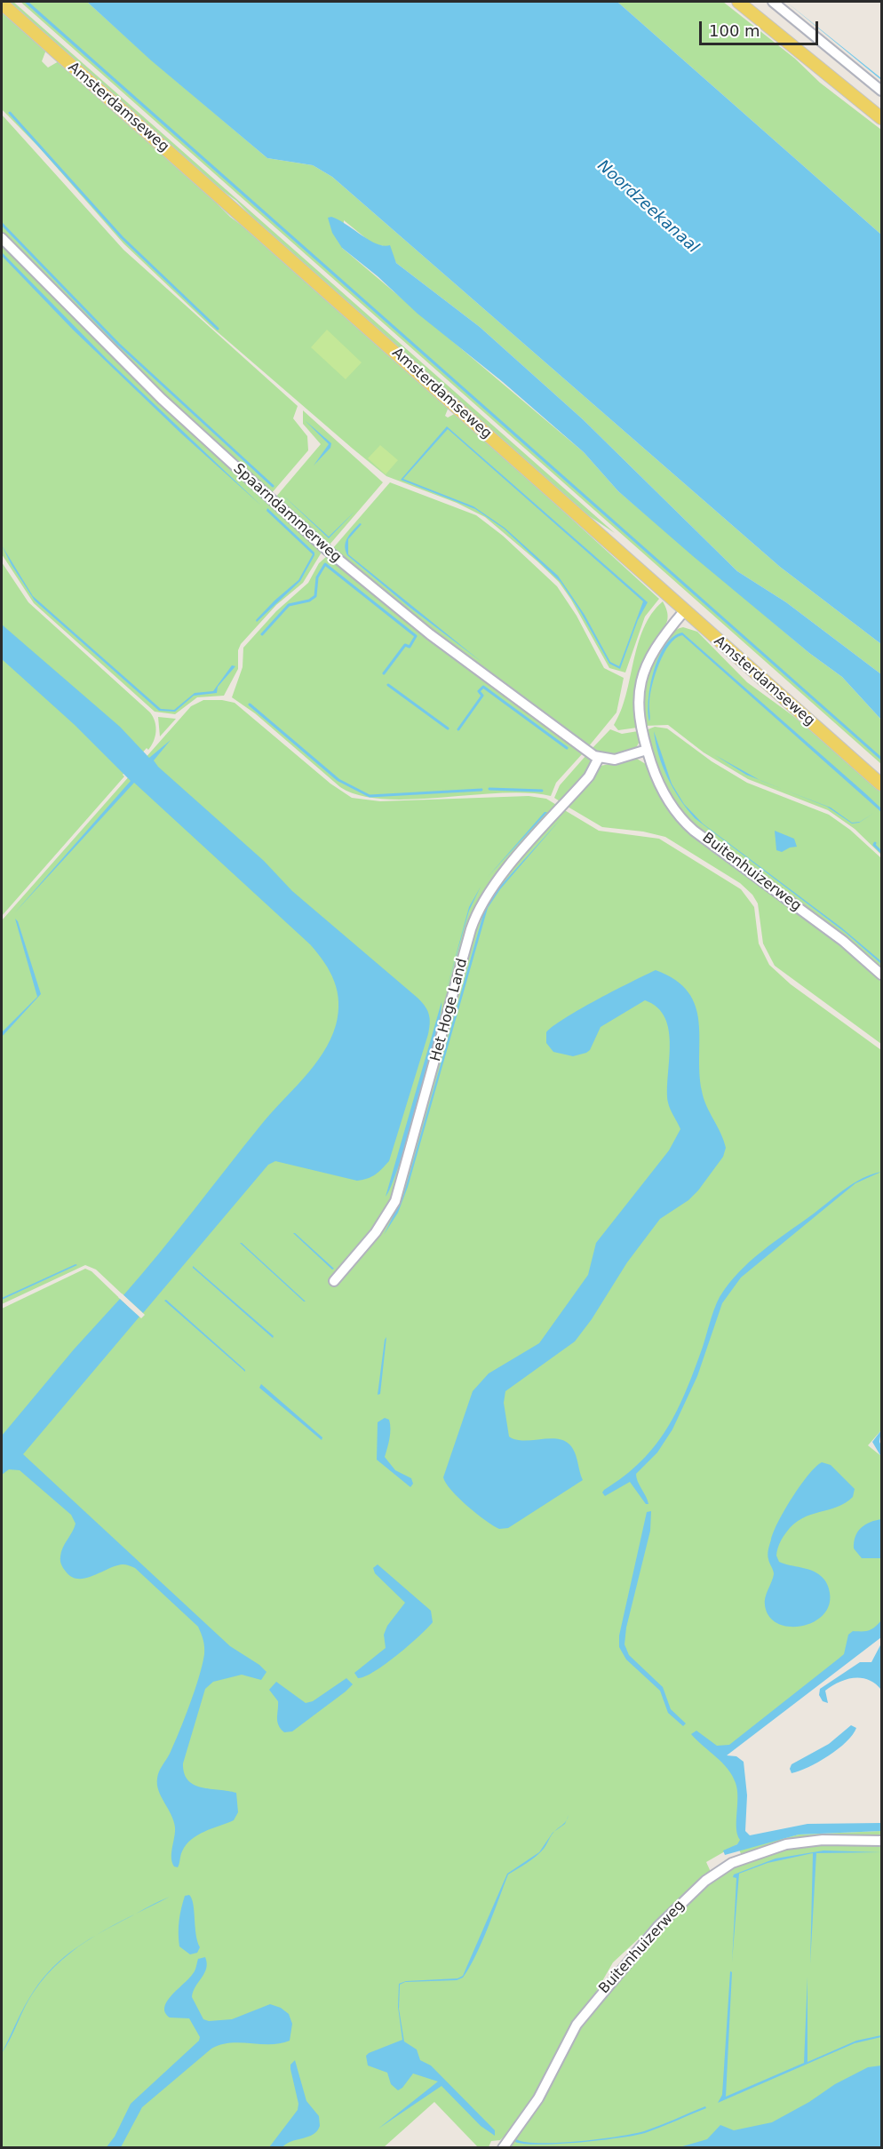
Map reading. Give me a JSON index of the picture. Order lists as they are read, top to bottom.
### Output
{
  "streets": {
    "main road": ["Amsterdamseweg"],
    "street": ["Spaarndammerweg", "Buitenhuizerweg", "Het Hoge Land"]
  },
  "crossings": [
    ["Amsterdamseweg", "Buitenhuizerweg"],
    ["Spaarndammerweg", "Het Hoge Land"]
  ],
  "water": ["Noordzeekanaal"],
  "scale_bar": "100 m"
}
